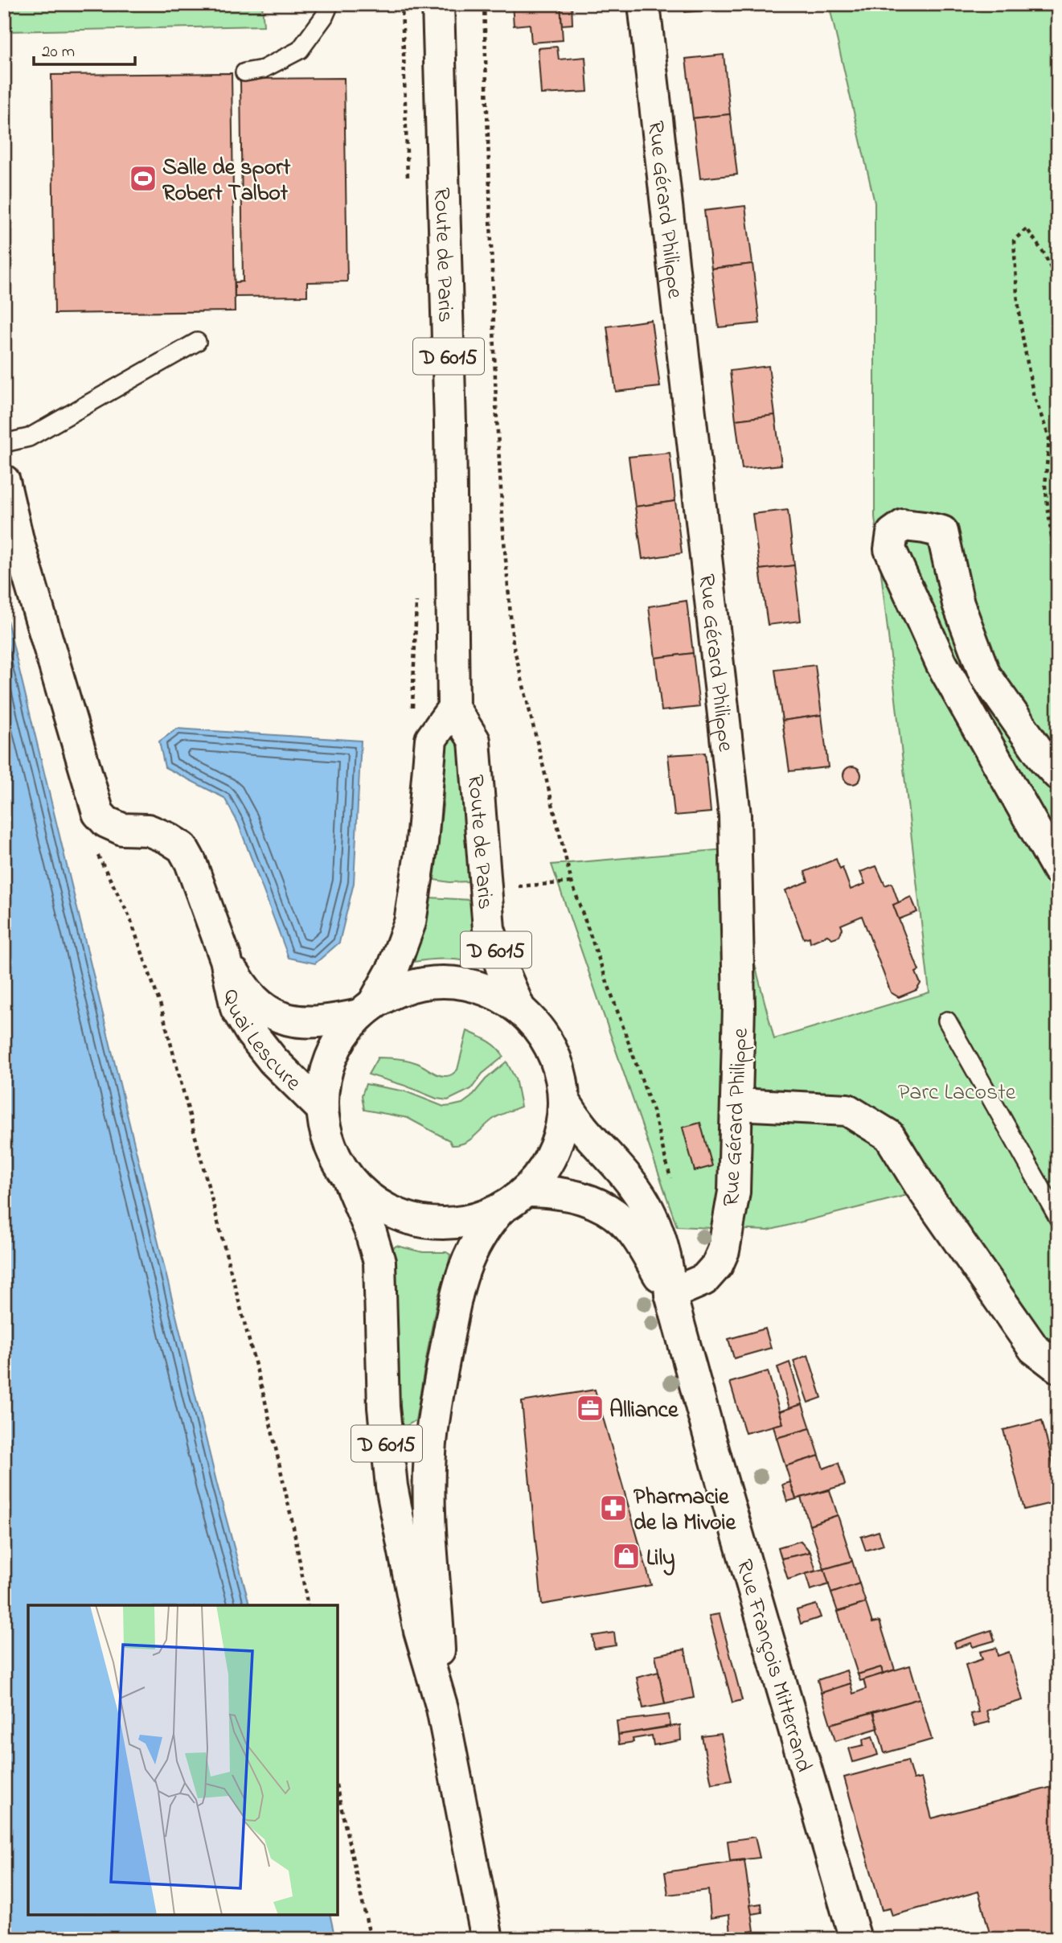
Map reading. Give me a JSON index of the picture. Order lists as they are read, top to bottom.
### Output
{
  "streets": {
    "street": [
      "Rue Gérard Philippe",
      "Route de Paris",
      "D 6015",
      "Quai Lescure",
      "Rue François Mitterrand"
    ]
  },
  "crossings": [
    ["Rue Gérard Philippe", "Rue François Mitterrand"]
  ],
  "parks": ["Parc Lacoste"],
  "places": {
    "sports": ["Salle de sport Robert Talbot"],
    "office": ["Alliance"],
    "pharmacy": ["Pharmacie de la Mivoie"],
    "shop": ["Lily"]
  },
  "scale_bar": "20 m"
}
